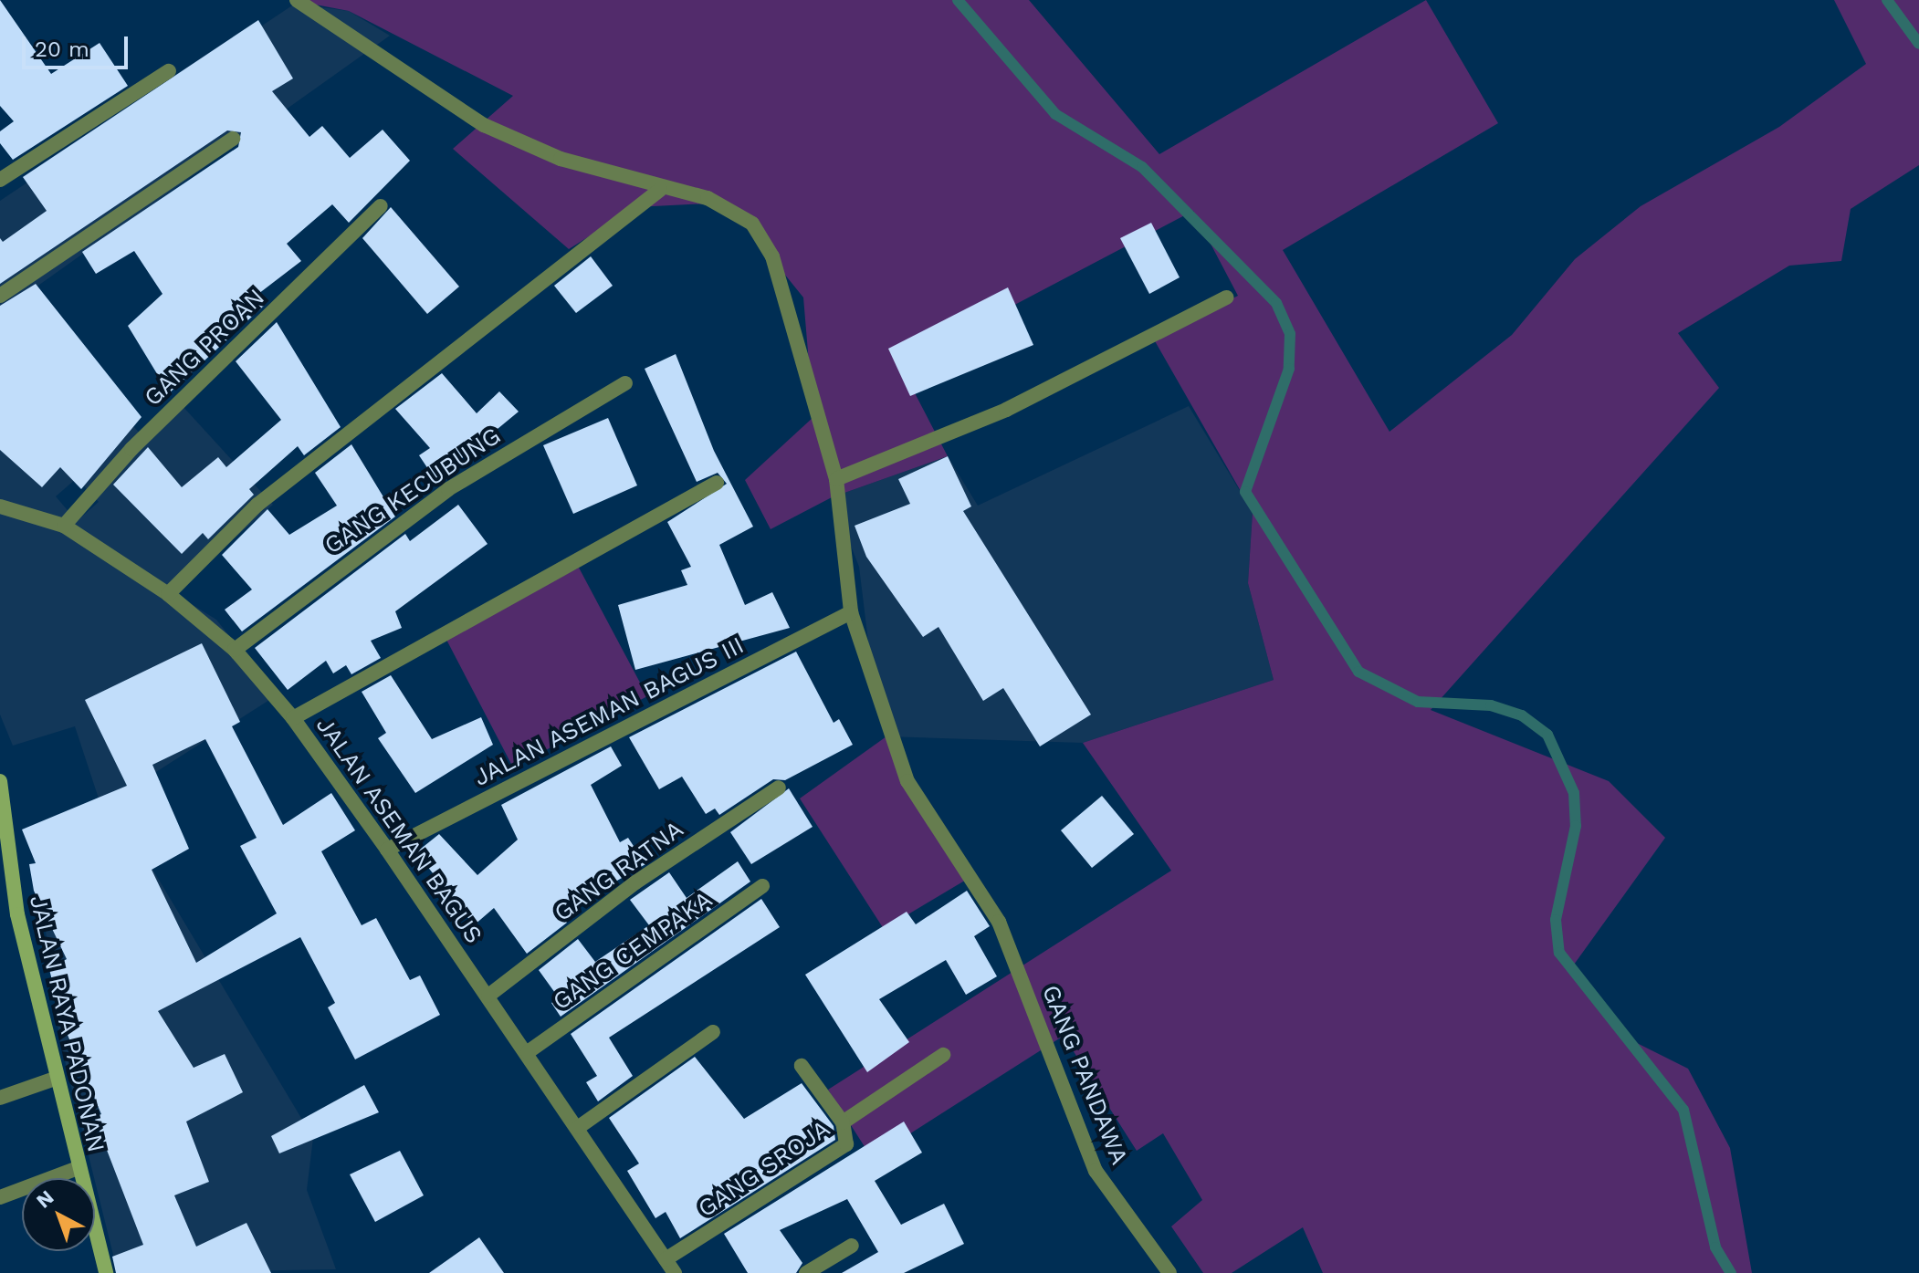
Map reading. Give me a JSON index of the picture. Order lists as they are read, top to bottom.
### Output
{
  "streets": {
    "main road": ["JALAN RAYA PADONAN"],
    "street": [
      "GANG PROAN",
      "GANG KECUBUNG",
      "JALAN ASEMAN BAGUS III",
      "JALAN ASEMAN BAGUS",
      "GANG RATNA",
      "GANG CEMPAKA",
      "GANG PANDAWA",
      "GANG SROJA"
    ]
  },
  "crossings": [
    ["GANG PROAN", "JALAN ASEMAN BAGUS"],
    ["GANG KECUBUNG", "JALAN ASEMAN BAGUS"],
    ["JALAN ASEMAN BAGUS III", "JALAN ASEMAN BAGUS"],
    ["JALAN ASEMAN BAGUS III", "GANG PANDAWA"],
    ["JALAN ASEMAN BAGUS", "GANG RATNA"],
    ["JALAN ASEMAN BAGUS", "GANG CEMPAKA"],
    ["JALAN ASEMAN BAGUS", "GANG SROJA"]
  ],
  "scale_bar": "20 m",
  "north": "top left"
}
